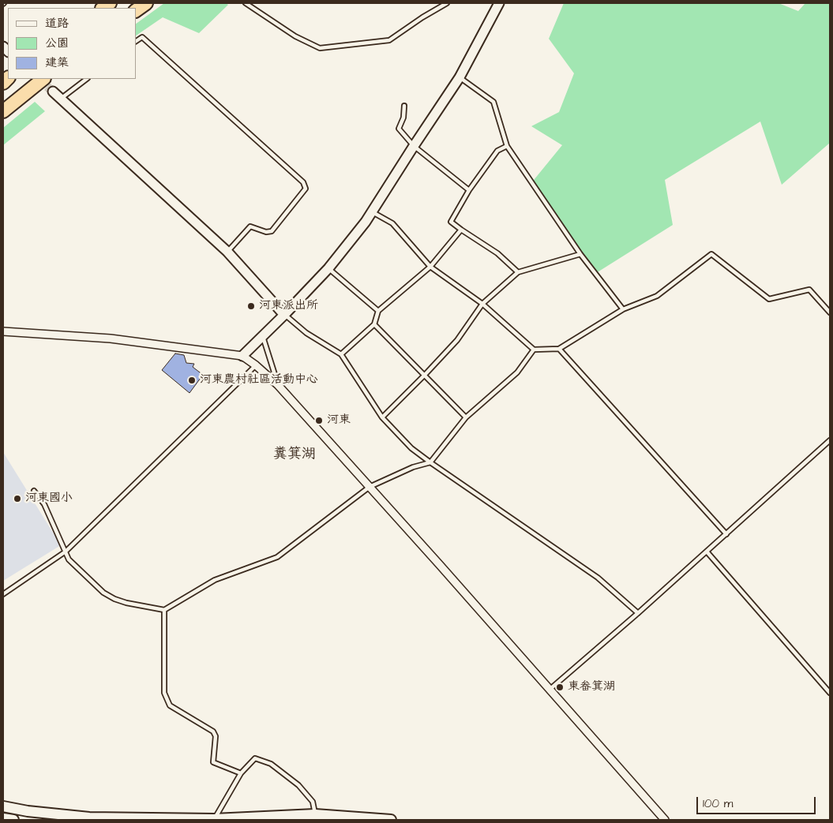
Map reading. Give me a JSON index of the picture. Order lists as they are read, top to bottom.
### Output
{
  "districts": ["糞箕湖"],
  "places": [
    "河東派出所",
    "河東農村社區活動中心",
    "河東",
    "河東國小",
    "東畚箕湖"
  ],
  "legend": ["道路", "公園", "建築"],
  "scale_bar": "100 m"
}
